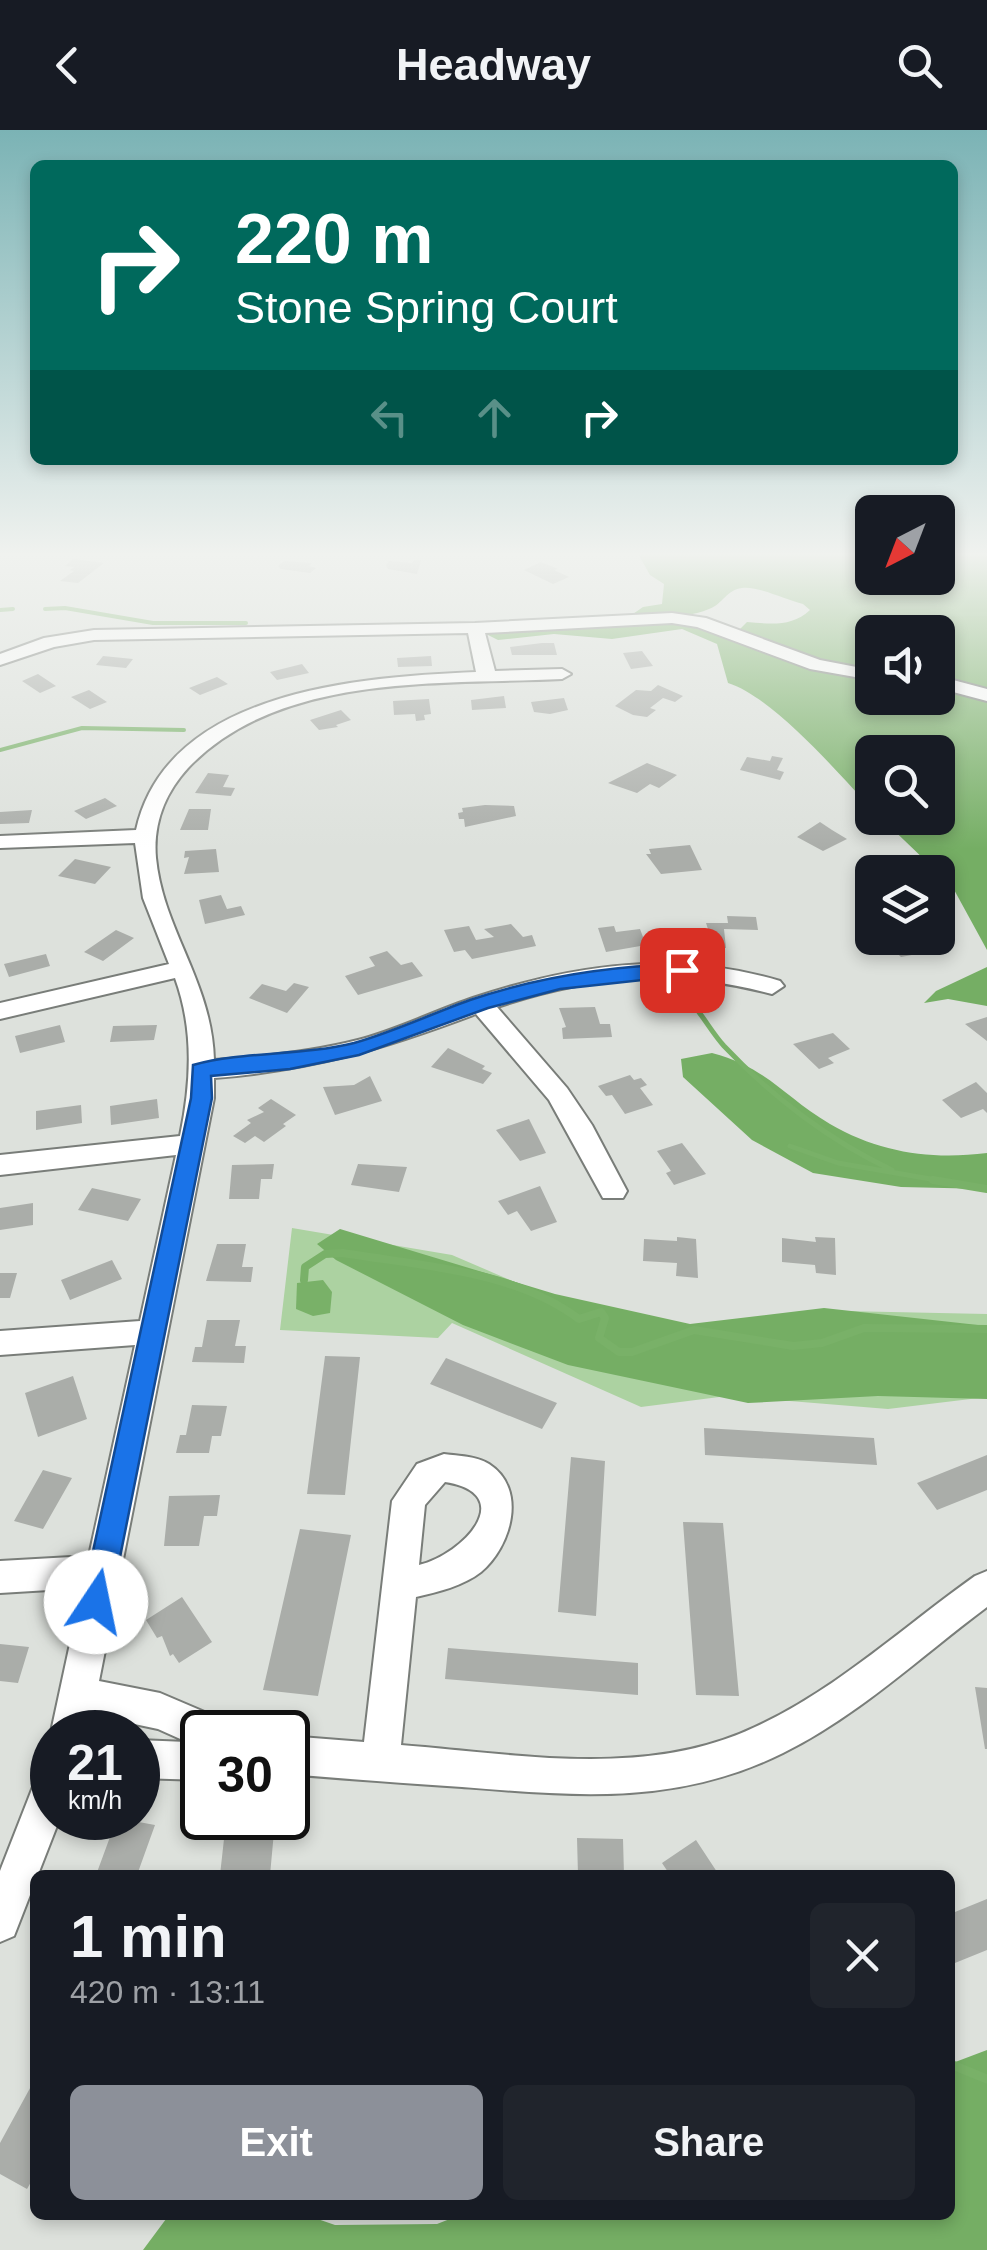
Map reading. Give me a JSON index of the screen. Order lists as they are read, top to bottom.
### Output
{
  "north": "bottom left",
  "page": {
    "header": "Headway",
    "turn": ["220 m", "Stone Spring Court"],
    "speed": "21 km/h",
    "limit": "30",
    "heading": ["1 min", "420 m · 13:11"],
    "buttons": ["Exit", "Share"]
  }
}
